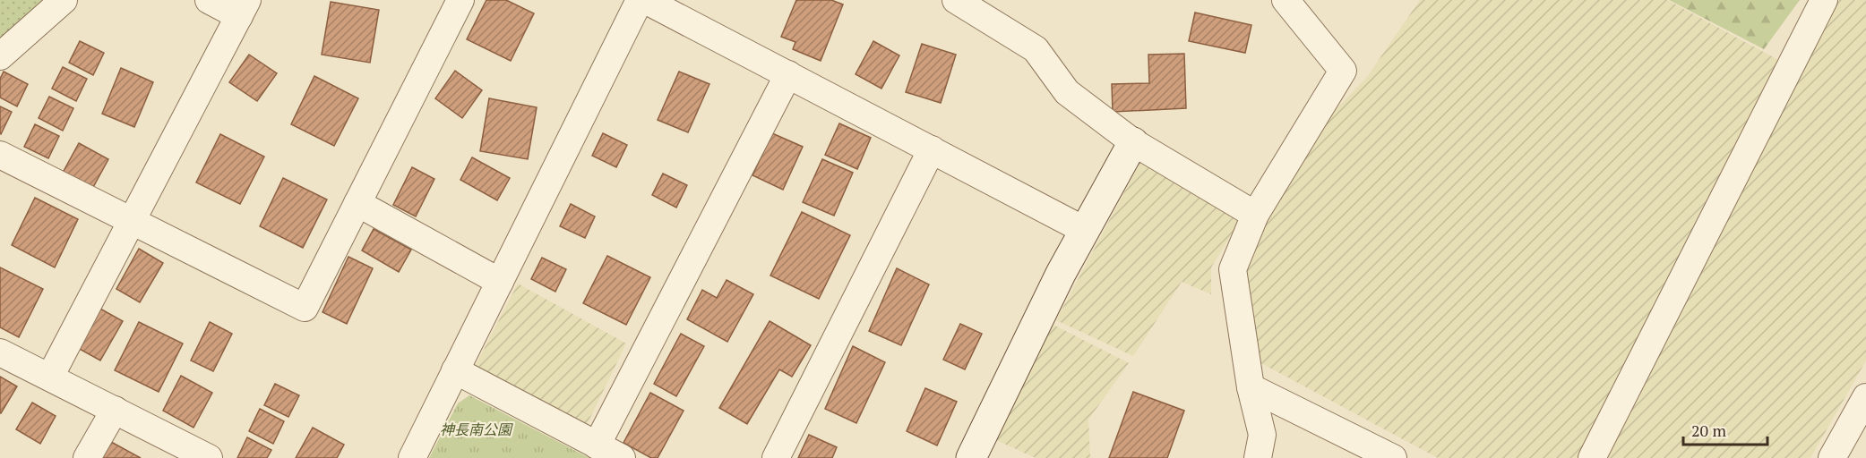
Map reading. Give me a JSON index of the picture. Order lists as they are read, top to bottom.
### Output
{
  "parks": ["神長南公園"],
  "scale_bar": "20 m"
}
